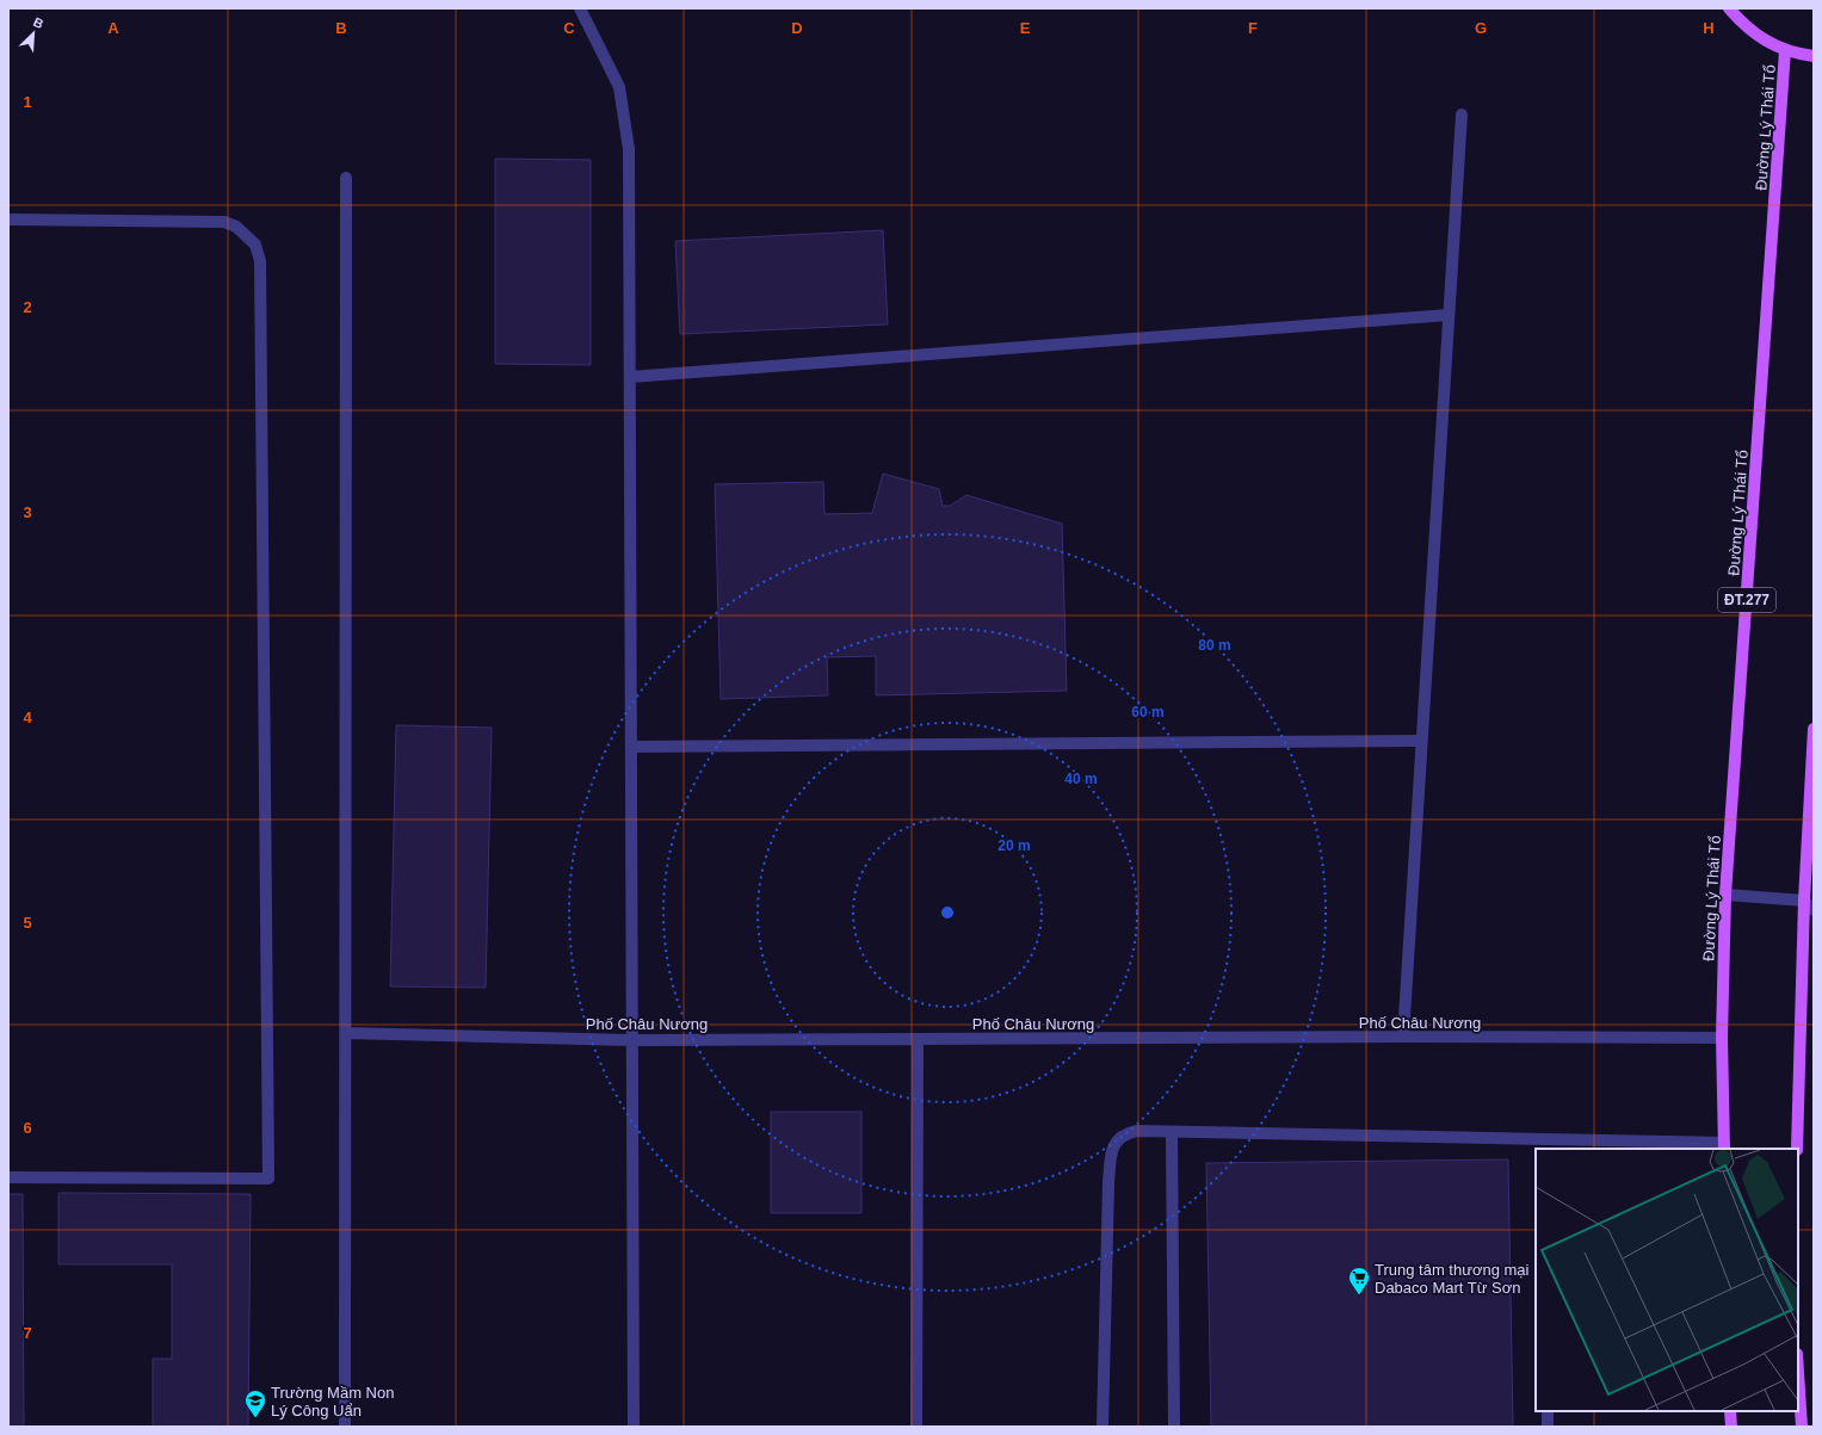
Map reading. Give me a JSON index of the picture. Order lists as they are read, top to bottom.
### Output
{
  "streets": {
    "main road": ["Đường Lý Thái Tổ", "ĐT.277"],
    "street": ["Phố Châu Nương"]
  },
  "crossings": [
    ["Đường Lý Thái Tổ", "Phố Châu Nương"]
  ],
  "places": {
    "supermarket": ["Trung tâm thương mại Dabaco Mart Từ Sơn"],
    "school or university": ["Trường Mầm Non Lý Công Uẩn"]
  },
  "north": "top right",
  "grid": {
    "columns": [
      "A",
      "B",
      "C",
      "D",
      "E",
      "F",
      "G",
      "H"
    ],
    "rows": [
      "1",
      "2",
      "3",
      "4",
      "5",
      "6",
      "7"
    ]
  },
  "rings": [
    "80 m",
    "60 m",
    "40 m",
    "20 m"
  ]
}
